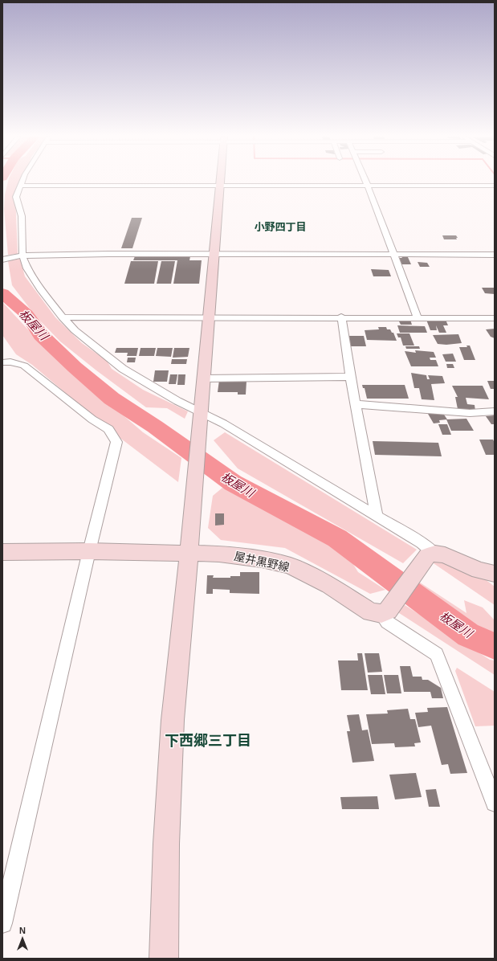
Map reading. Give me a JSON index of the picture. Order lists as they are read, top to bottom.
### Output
{
  "streets": {
    "street": ["屋井黒野線"]
  },
  "districts": ["小野四丁目", "下西郷三丁目"],
  "water": ["板屋川"],
  "north": "top"
}
